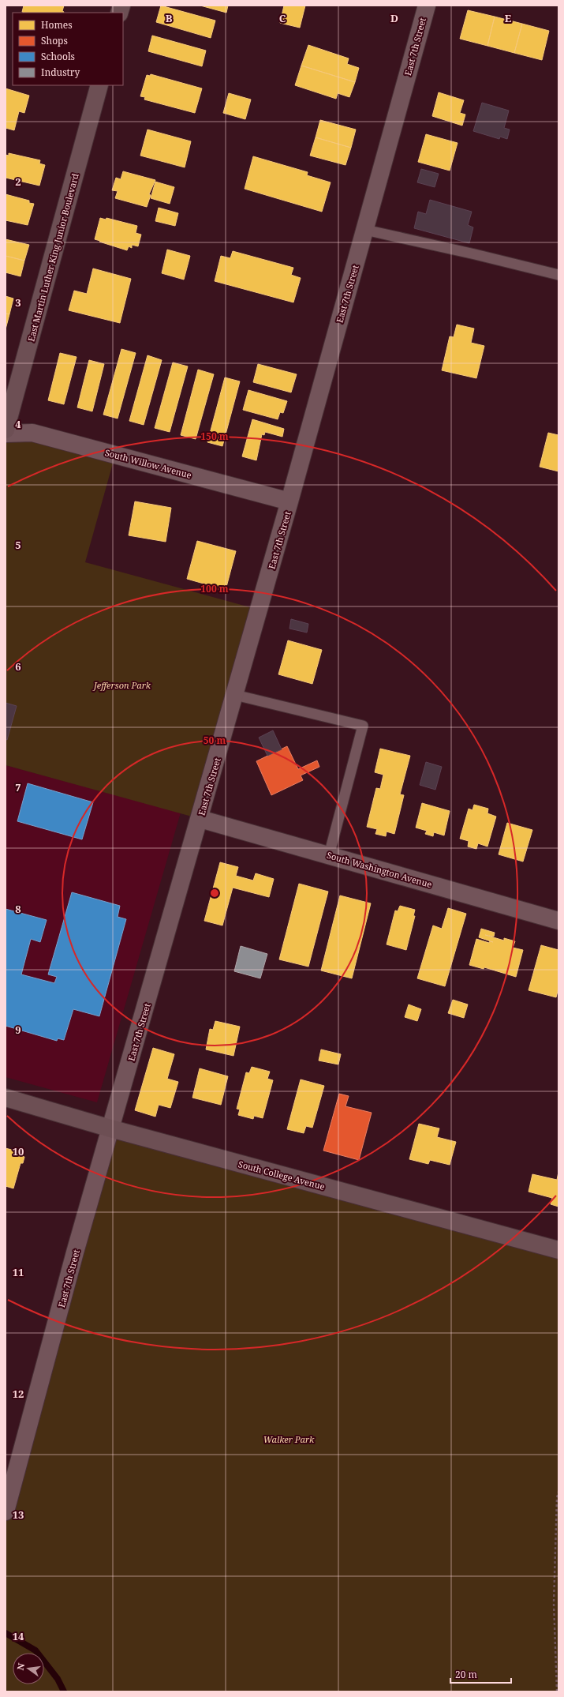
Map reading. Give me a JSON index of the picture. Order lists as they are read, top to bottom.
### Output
{
  "streets": {
    "street": [
      "East 7th Street",
      "East Martin Luther King Junior Boulevard",
      "South Willow Avenue",
      "South Washington Avenue",
      "South College Avenue"
    ]
  },
  "crossings": [
    ["East 7th Street", "South Willow Avenue"],
    ["East 7th Street", "South Washington Avenue"],
    ["East 7th Street", "South College Avenue"]
  ],
  "parks": ["Jefferson Park", "Walker Park"],
  "legend": [
    "Homes",
    "Shops",
    "Schools",
    "Industry"
  ],
  "scale_bar": "20 m",
  "north": "left",
  "grid": {
    "columns": [
      "B",
      "C",
      "D",
      "E"
    ],
    "rows": [
      "2",
      "3",
      "4",
      "5",
      "6",
      "7",
      "8",
      "9",
      "10",
      "11",
      "12",
      "13",
      "14"
    ]
  },
  "rings": ["150 m", "100 m", "50 m"]
}
